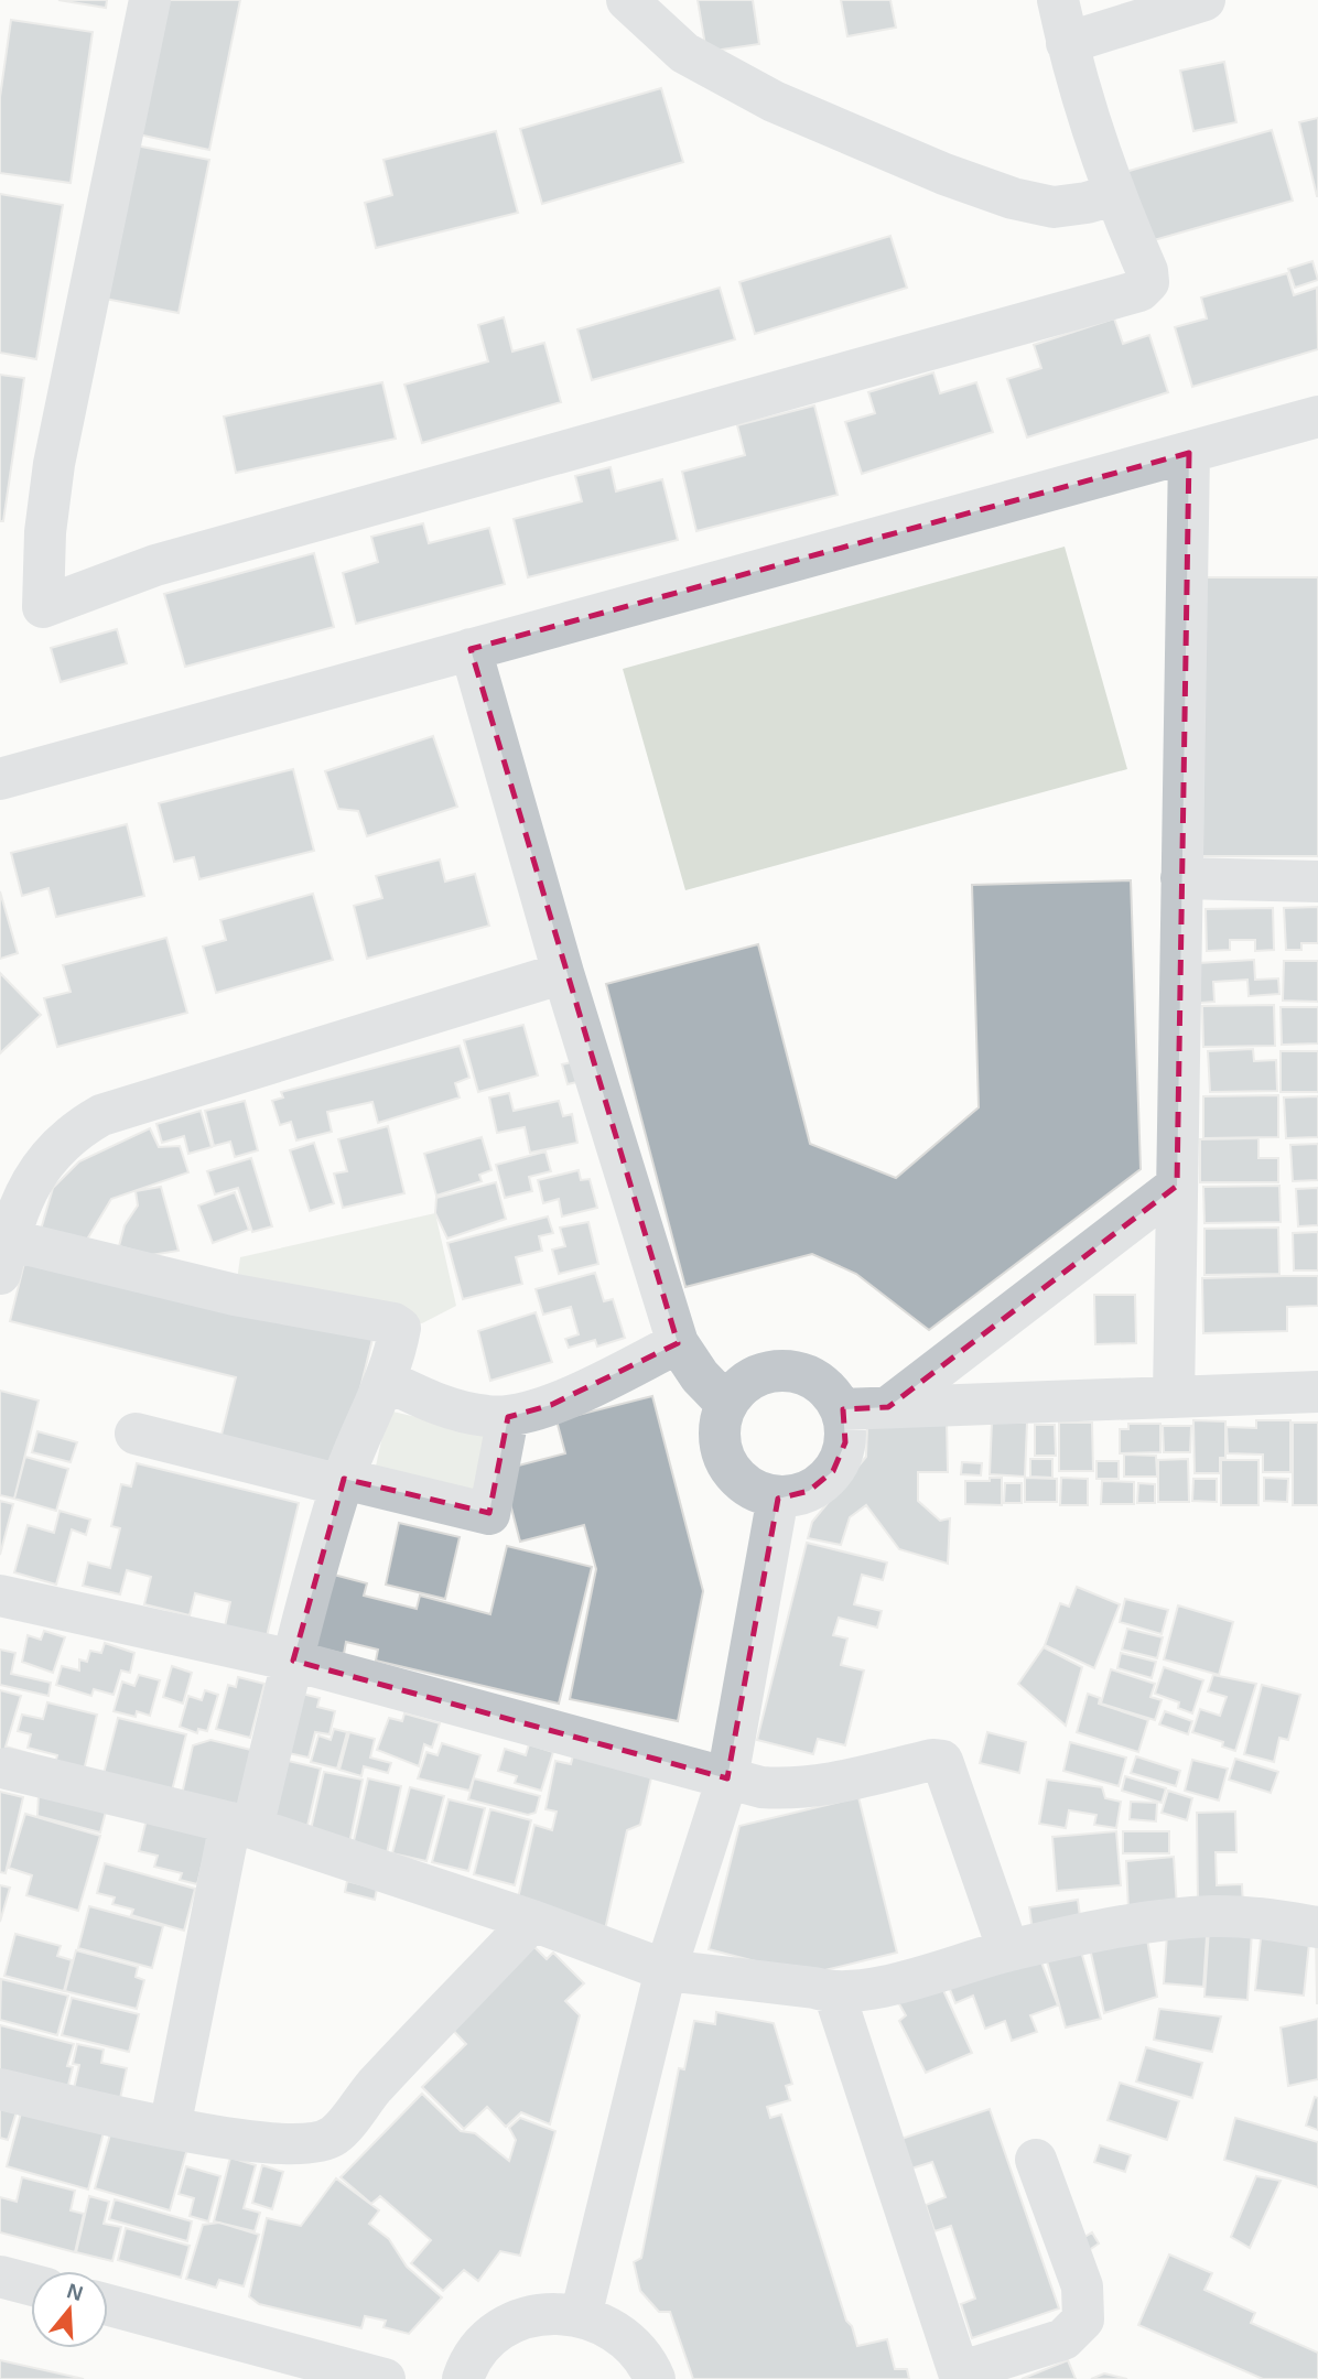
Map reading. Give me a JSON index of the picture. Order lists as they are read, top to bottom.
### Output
{
  "north": "top"
}
